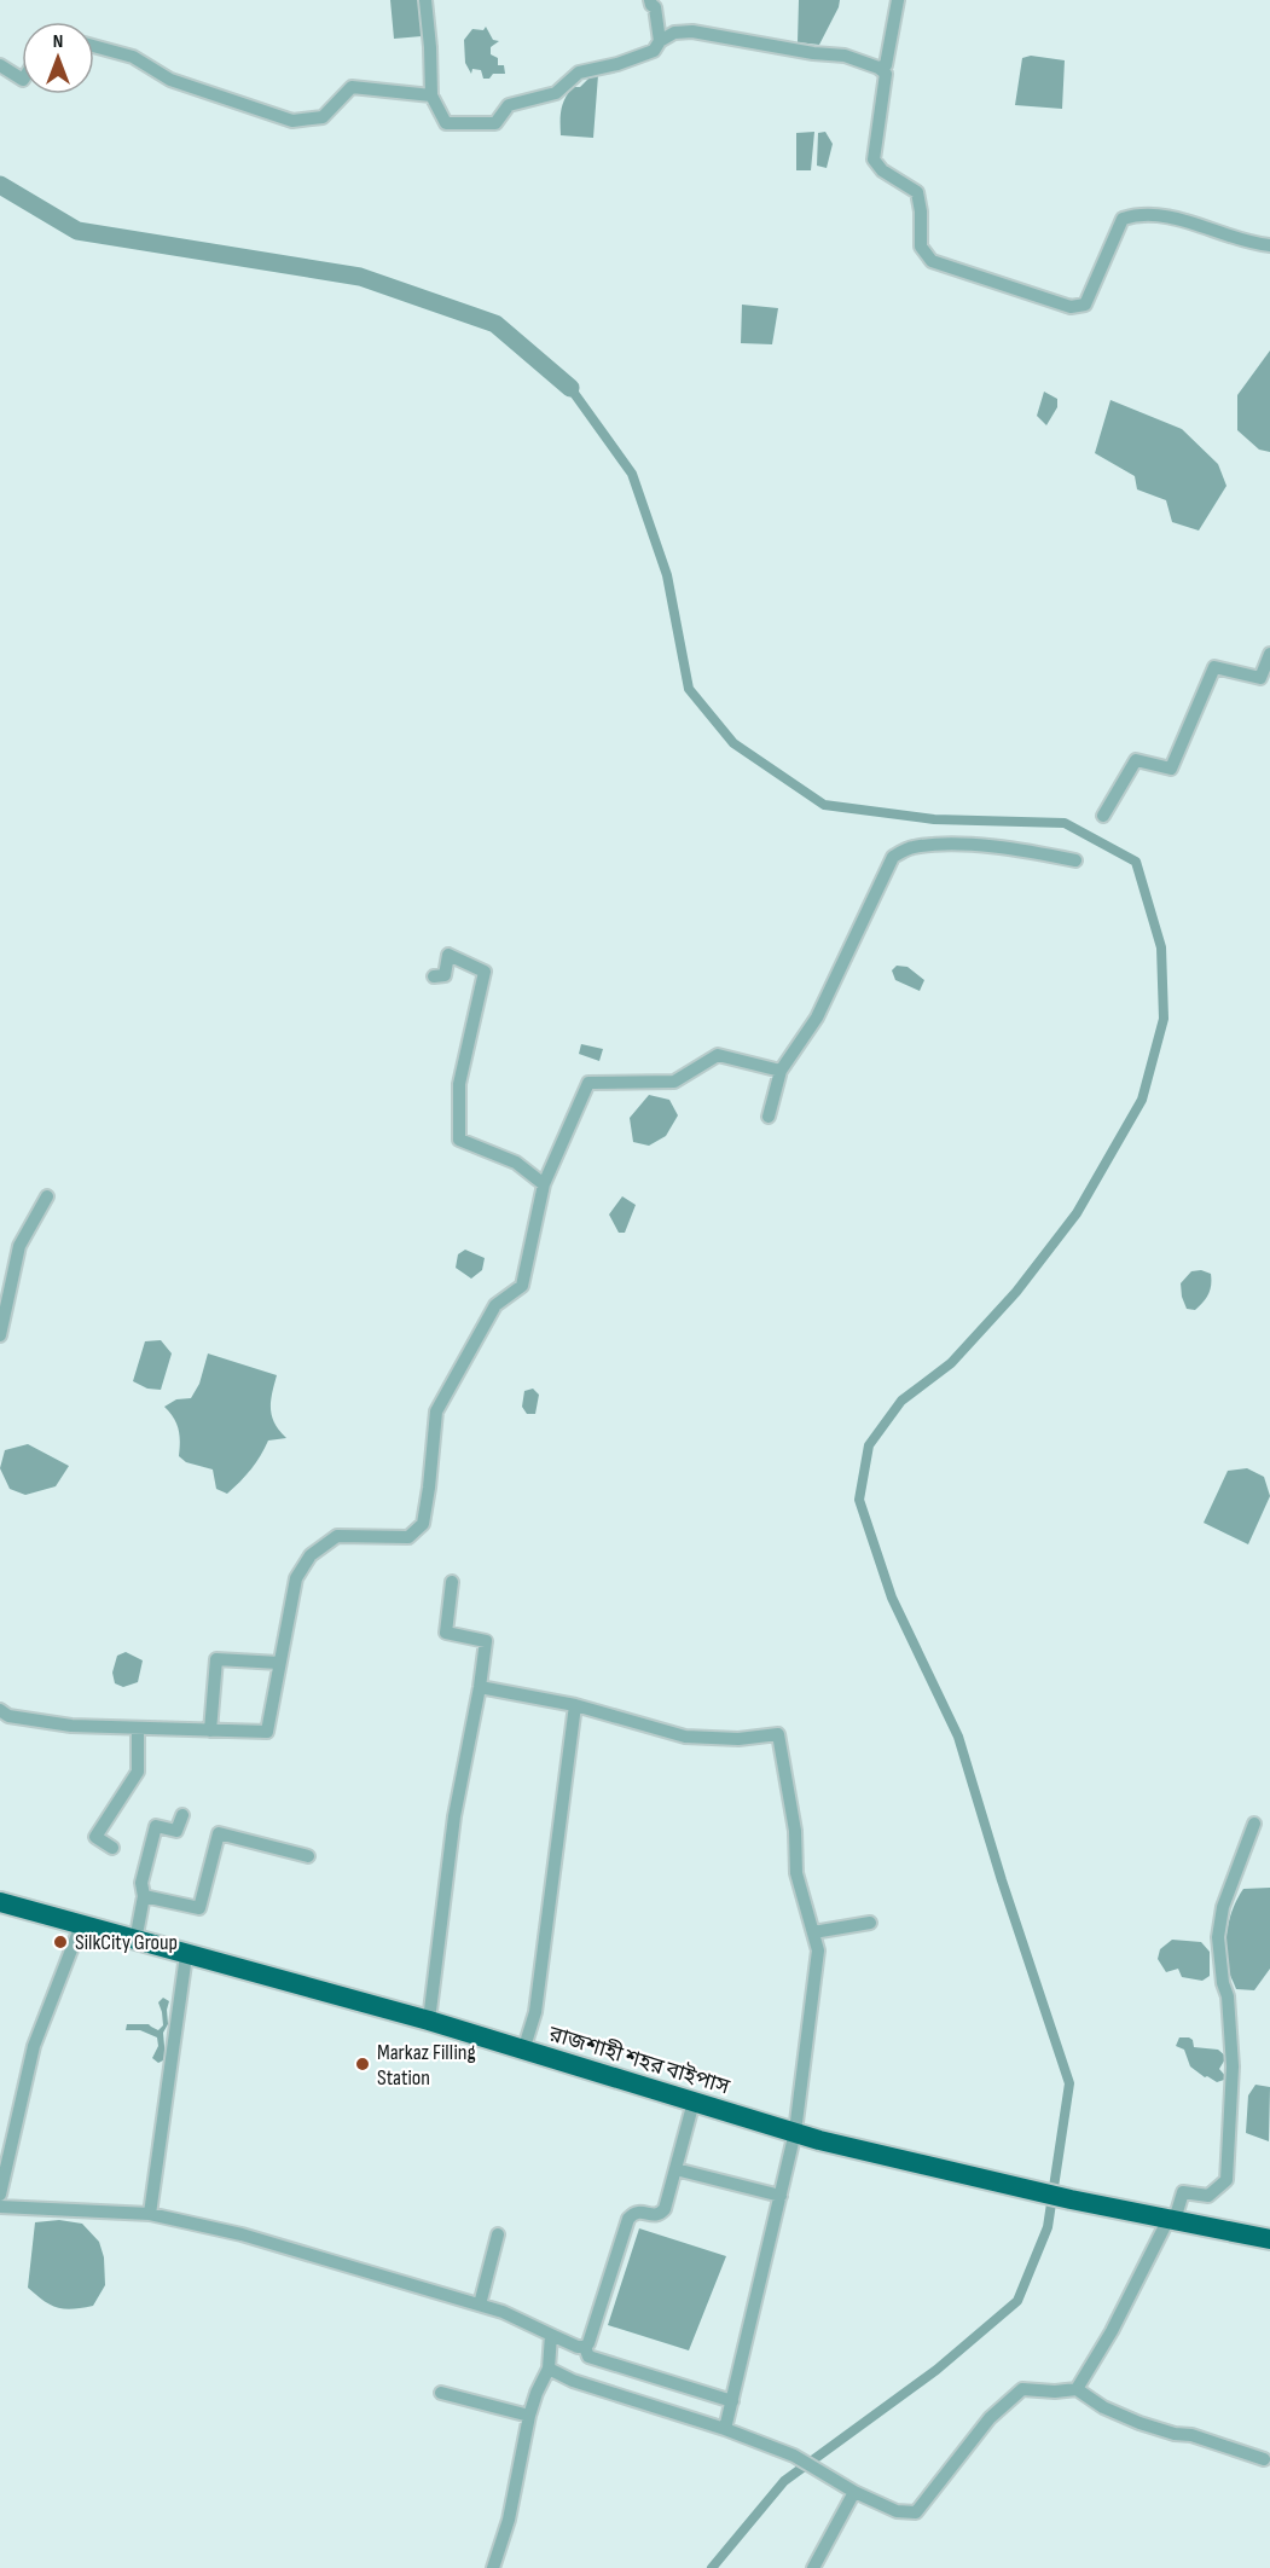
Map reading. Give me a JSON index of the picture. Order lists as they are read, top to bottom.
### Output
{
  "streets": {
    "highway": ["রাজশাহী শহর বাইপাস"]
  },
  "places": ["SilkCity Group", "Markaz Filling Station"],
  "north": "top"
}
